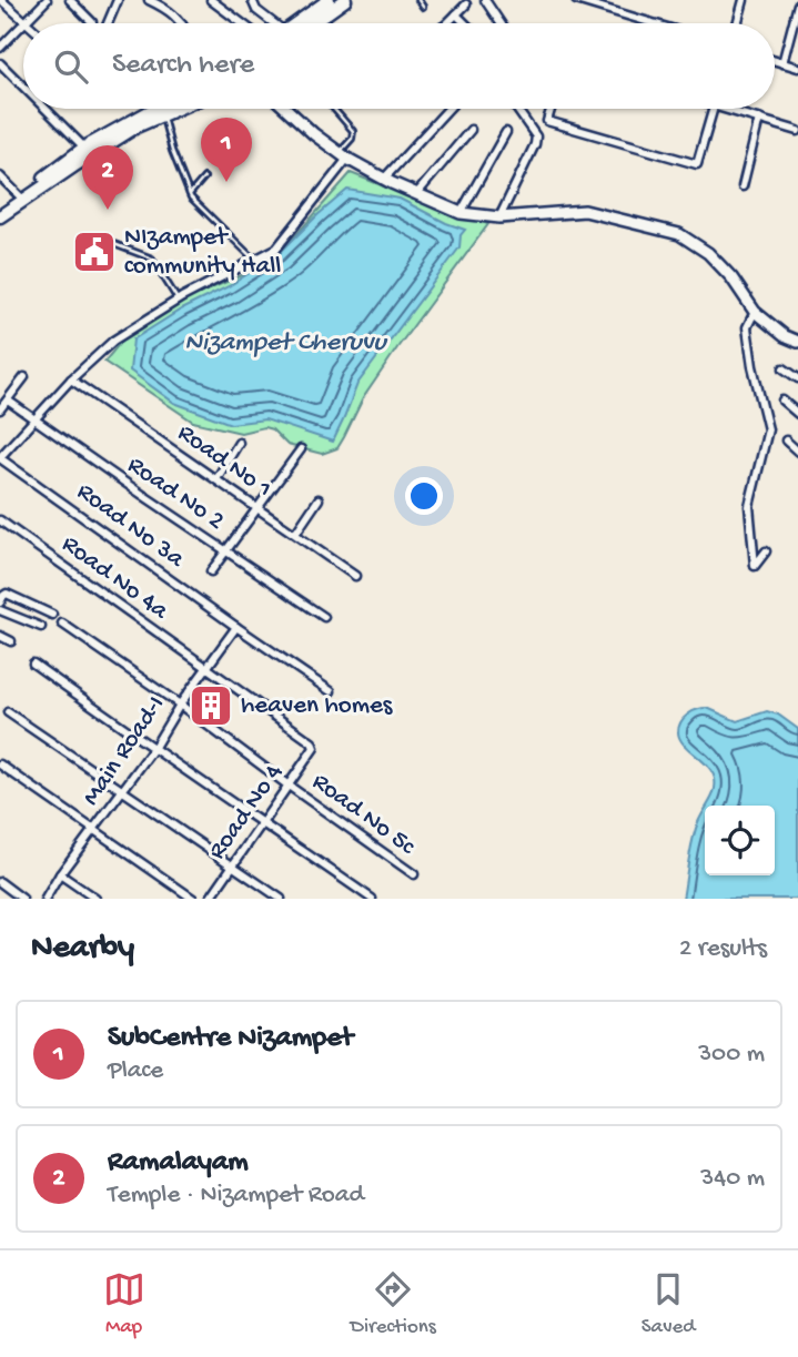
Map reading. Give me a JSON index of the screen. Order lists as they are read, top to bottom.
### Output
{
  "streets": {
    "street": [
      "Road No 1",
      "Road No 2",
      "Road No 3a",
      "Road No 4a",
      "Main Road-I",
      "Road No 4",
      "Road No 5c"
    ]
  },
  "crossings": [
    ["Road No 3a", "Main Road-I"],
    ["Road No 4a", "Main Road-I"],
    ["Road No 4a", "Road No 4"],
    ["Main Road-I", "Road No 5c"],
    ["Road No 4", "Road No 5c"]
  ],
  "water": ["Nizampet Cheruvu"],
  "places": {
    "public building": ["NIzampet community Hall"],
    "building": ["heaven homes"]
  },
  "page": {
    "search": "Search here",
    "pins": ["1", "2"],
    "heading": ["Nearby", "2 results"],
    "list": [
      {
        "mark": "1",
        "name": "SubCentre Nizampet",
        "note": "Place",
        "value": "300 m"
      },
      {
        "mark": "2",
        "name": "Ramalayam",
        "note": "Temple · Nizampet Road",
        "value": "340 m"
      }
    ],
    "nav": ["Map", "Directions", "Saved"]
  }
}
